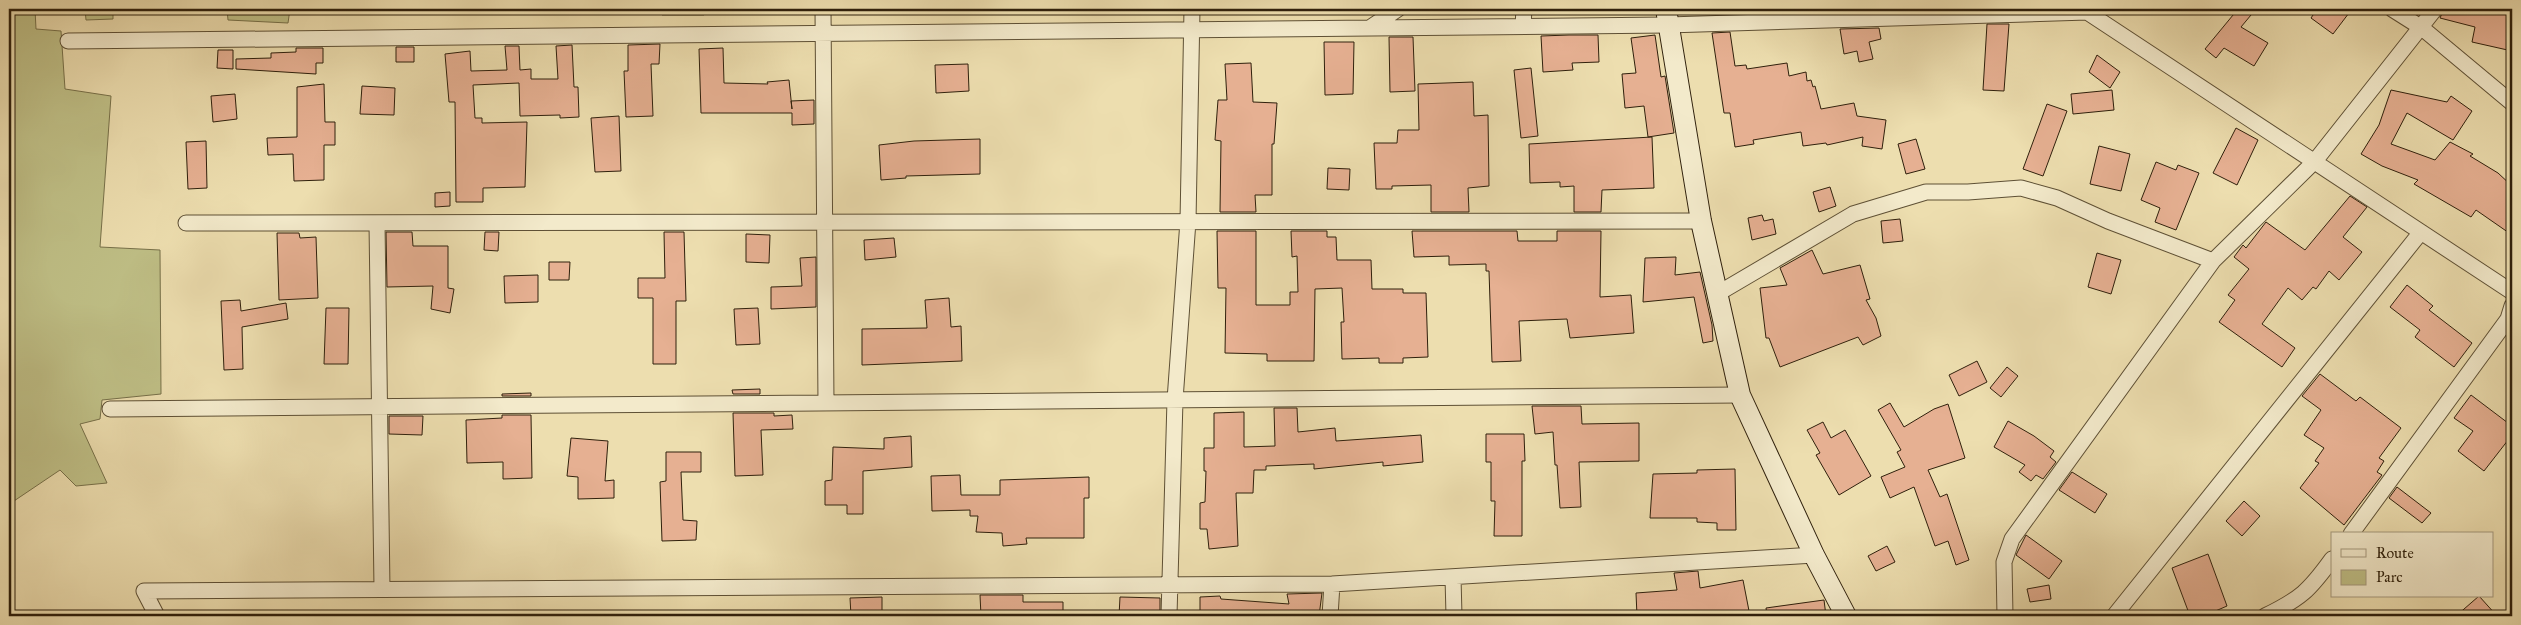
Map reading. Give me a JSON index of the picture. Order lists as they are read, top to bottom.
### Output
{
  "legend": ["Route", "Parc"]
}
